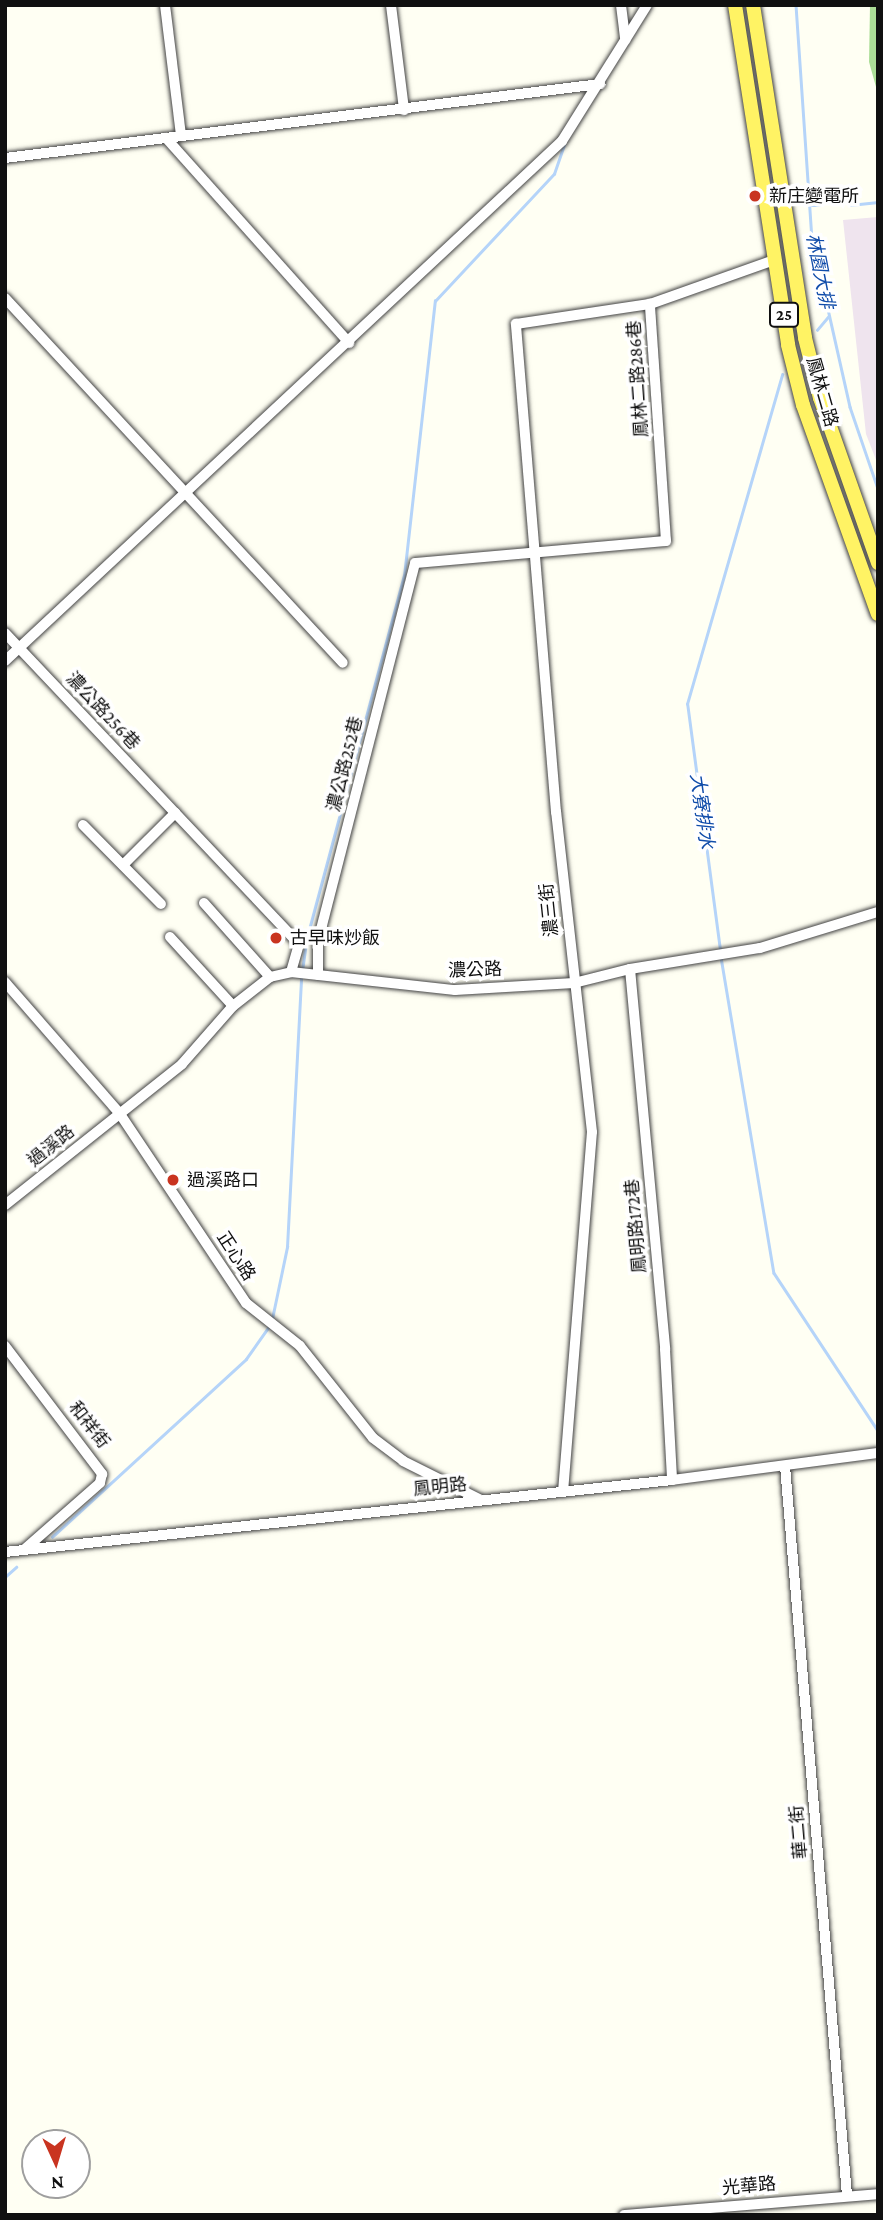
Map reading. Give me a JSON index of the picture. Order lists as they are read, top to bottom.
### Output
{
  "streets": {
    "main road": ["25", "鳳林二路"],
    "street": [
      "鳳林二路286巷",
      "濃公路256巷",
      "濃公路252巷",
      "濃三街",
      "濃公路",
      "過溪路",
      "鳳明路172巷",
      "正心路",
      "和祥街",
      "鳳明路",
      "華二街",
      "光華路"
    ]
  },
  "crossings": [
    ["鳳林二路286巷", "鳳林二路"],
    ["鳳林二路286巷", "濃公路252巷"],
    ["鳳林二路286巷", "濃三街"],
    ["濃公路256巷", "濃公路"],
    ["濃公路252巷", "濃三街"],
    ["濃公路252巷", "濃公路"],
    ["濃三街", "濃公路"],
    ["濃三街", "鳳明路"],
    ["濃公路", "過溪路"],
    ["濃公路", "鳳明路172巷"],
    ["濃公路", "正心路"],
    ["過溪路", "正心路"],
    ["鳳明路172巷", "鳳明路"],
    ["正心路", "鳳明路"],
    ["和祥街", "鳳明路"],
    ["鳳明路", "華二街"],
    ["華二街", "光華路"]
  ],
  "water": ["林園大排", "大寮排水"],
  "places": ["新庄變電所", "古早味炒飯", "過溪路口"],
  "north": "bottom"
}
